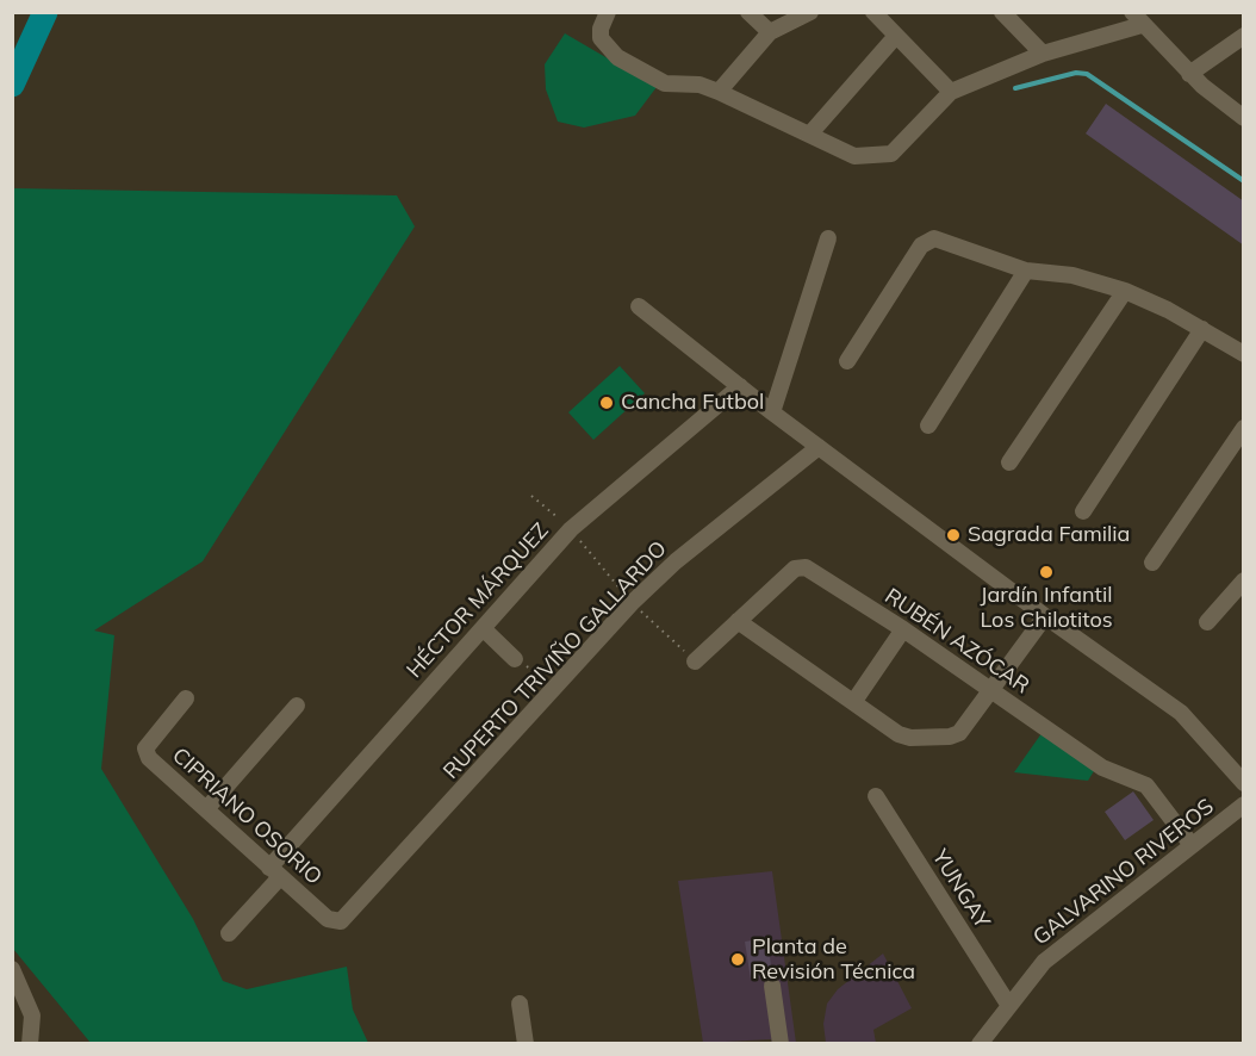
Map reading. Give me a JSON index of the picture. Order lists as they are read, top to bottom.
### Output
{
  "streets": {
    "street": [
      "HÉCTOR MÁRQUEZ",
      "RUBÉN AZÓCAR",
      "RUPERTO TRIVIÑO GALLARDO",
      "CIPRIANO OSORIO",
      "GALVARINO RIVEROS",
      "YUNGAY"
    ]
  },
  "crossings": [
    ["HÉCTOR MÁRQUEZ", "CIPRIANO OSORIO"],
    ["RUBÉN AZÓCAR", "GALVARINO RIVEROS"],
    ["RUPERTO TRIVIÑO GALLARDO", "CIPRIANO OSORIO"],
    ["GALVARINO RIVEROS", "YUNGAY"]
  ],
  "places": [
    "Cancha Futbol",
    "Sagrada Familia",
    "Jardín Infantil Los Chilotitos",
    "Planta de Revisión Técnica"
  ]
}
